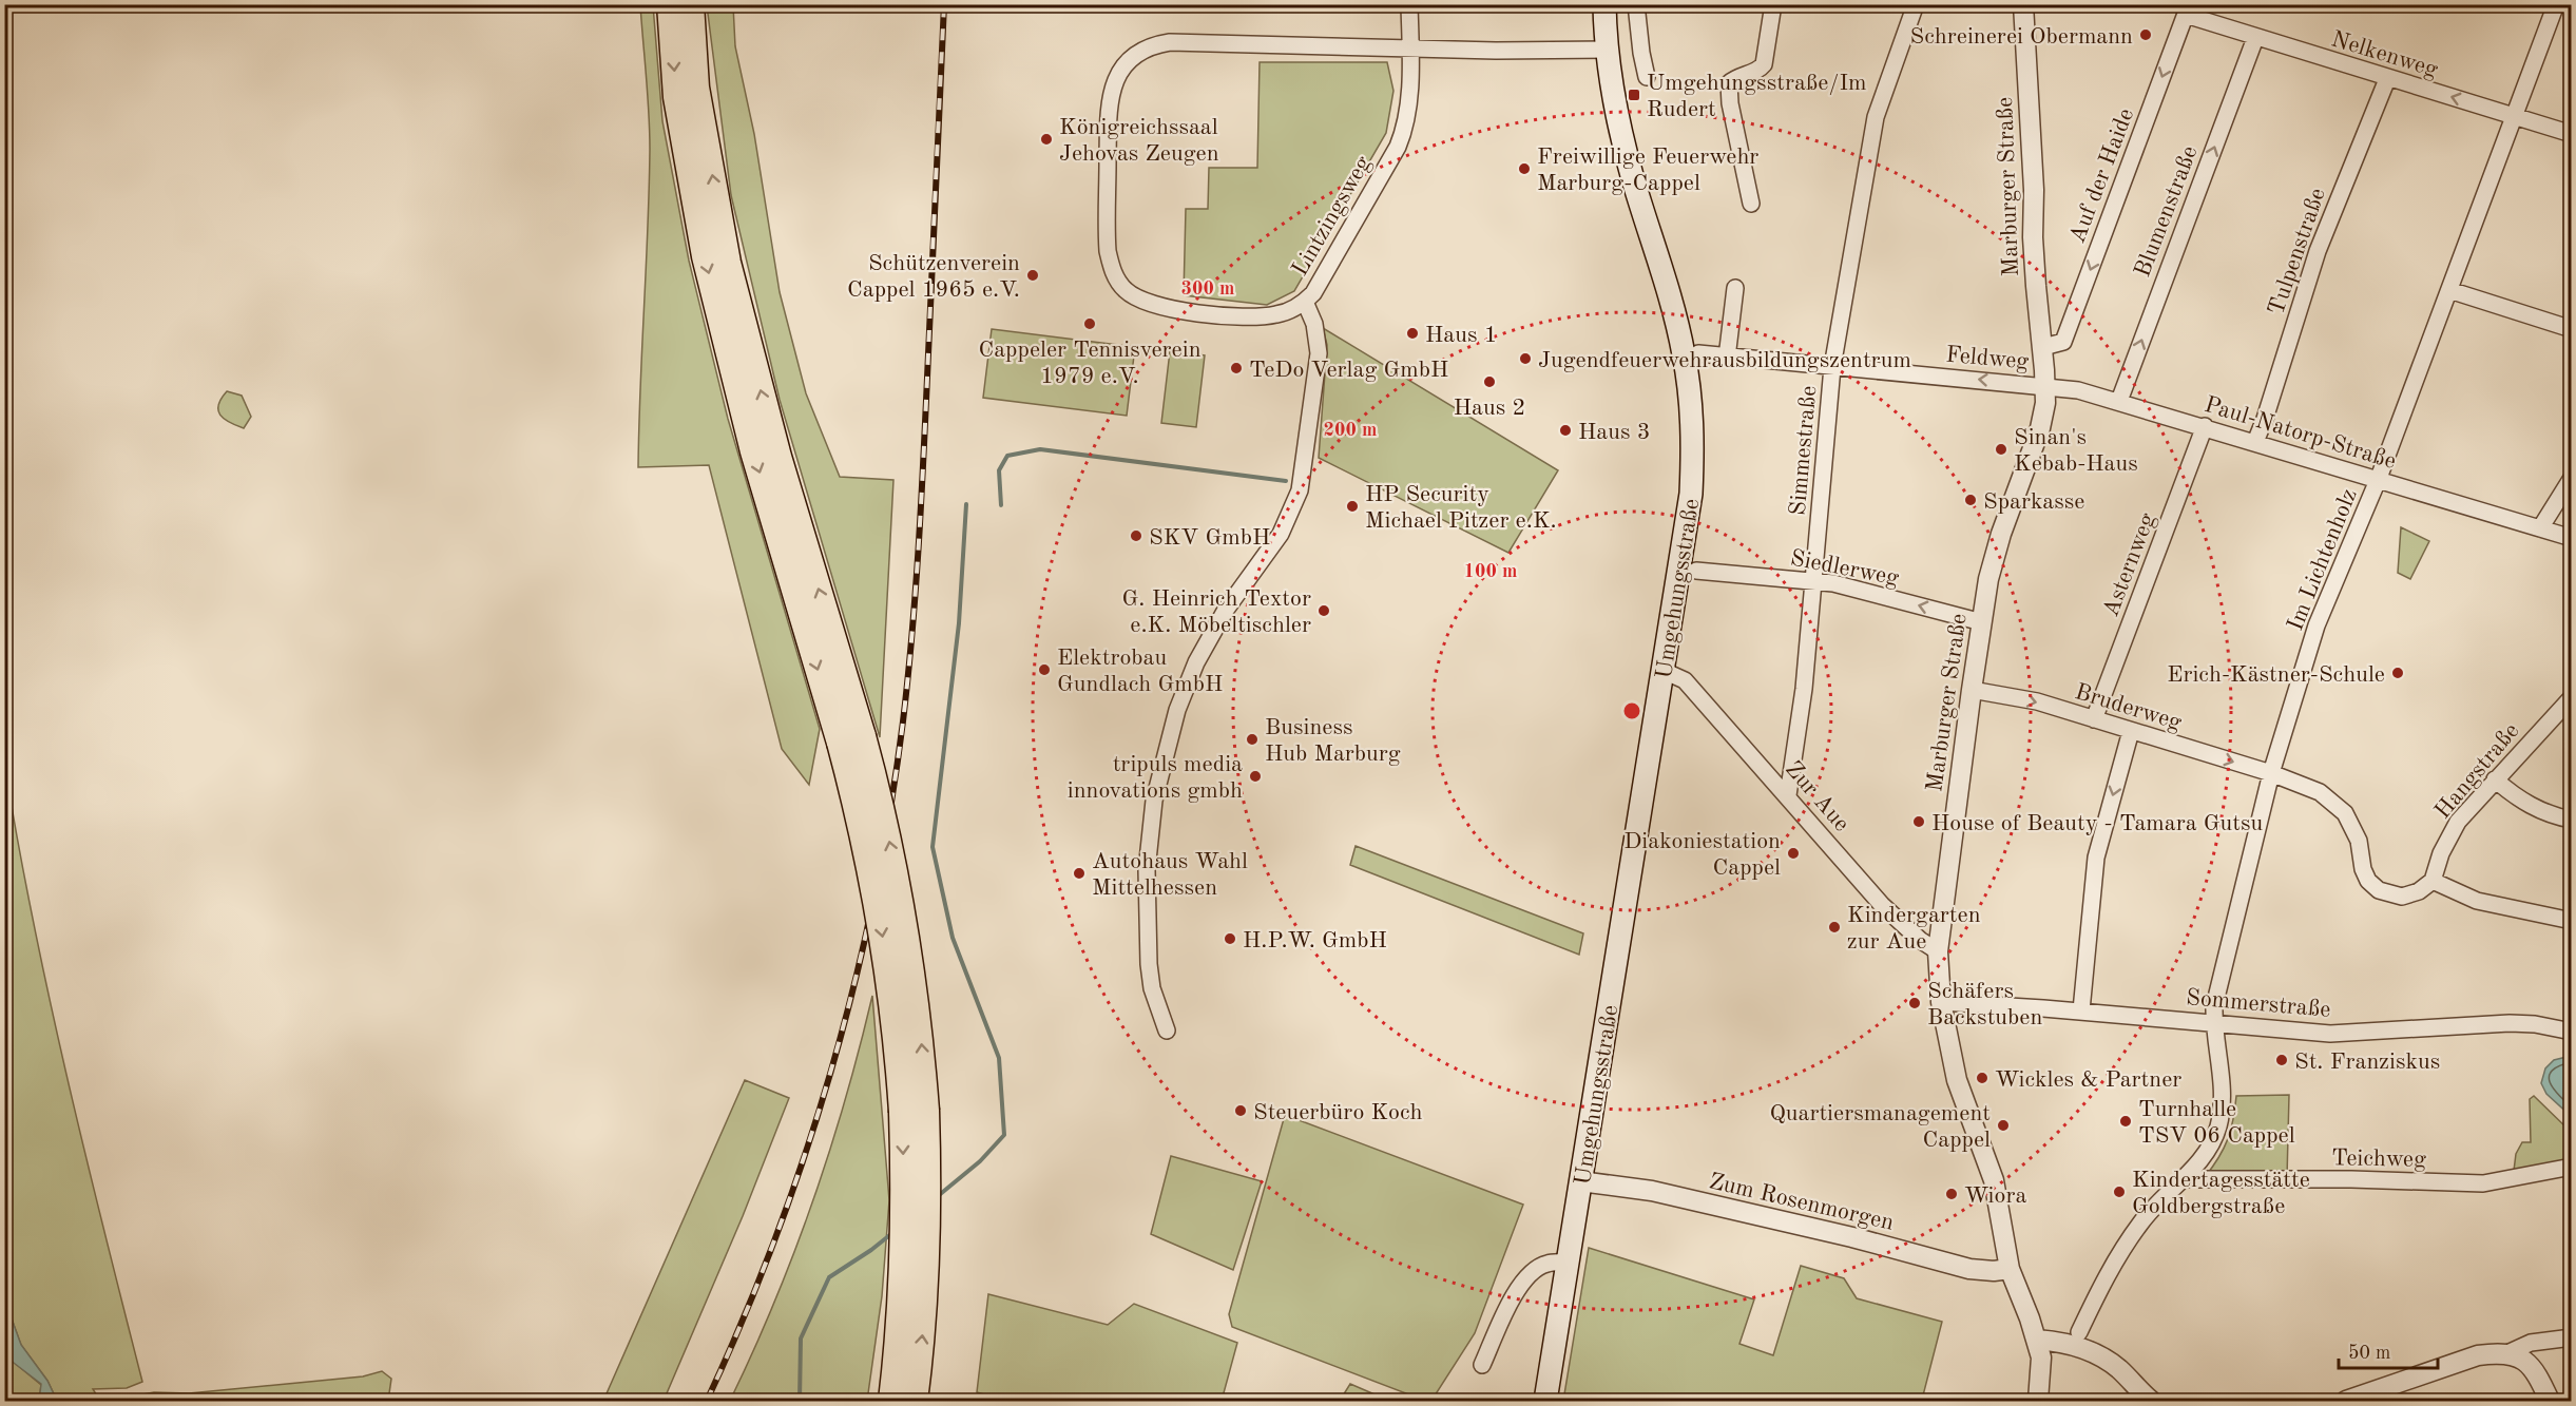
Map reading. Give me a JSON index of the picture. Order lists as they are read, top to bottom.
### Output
{
  "streets": {
    "main road": ["Umgehungsstraße"],
    "street": [
      "Nelkenweg",
      "Auf der Haide",
      "Marburger Straße",
      "Blumenstraße",
      "Lintzingsweg",
      "Tulpenstraße",
      "Feldweg",
      "Paul-Natorp-Straße",
      "Simmestraße",
      "Im Lichtenholz",
      "Asternweg",
      "Siedlerweg",
      "Bruderweg",
      "Hangstraße",
      "Zur Aue",
      "Sommerstraße",
      "Teichweg",
      "Zum Rosenmorgen"
    ]
  },
  "crossings": [
    ["Nelkenweg", "Auf der Haide"],
    ["Nelkenweg", "Blumenstraße"],
    ["Nelkenweg", "Tulpenstraße"],
    ["Nelkenweg", "Im Lichtenholz"],
    ["Auf der Haide", "Marburger Straße"],
    ["Marburger Straße", "Feldweg"],
    ["Marburger Straße", "Paul-Natorp-Straße"],
    ["Marburger Straße", "Siedlerweg"],
    ["Marburger Straße", "Bruderweg"],
    ["Marburger Straße", "Zur Aue"],
    ["Marburger Straße", "Sommerstraße"],
    ["Marburger Straße", "Zum Rosenmorgen"],
    ["Blumenstraße", "Paul-Natorp-Straße"],
    ["Lintzingsweg", "Umgehungsstraße"],
    ["Tulpenstraße", "Paul-Natorp-Straße"],
    ["Feldweg", "Paul-Natorp-Straße"],
    ["Feldweg", "Simmestraße"],
    ["Paul-Natorp-Straße", "Im Lichtenholz"],
    ["Paul-Natorp-Straße", "Asternweg"],
    ["Simmestraße", "Siedlerweg"],
    ["Simmestraße", "Zur Aue"],
    ["Im Lichtenholz", "Bruderweg"],
    ["Im Lichtenholz", "Sommerstraße"],
    ["Im Lichtenholz", "Teichweg"],
    ["Asternweg", "Bruderweg"],
    ["Umgehungsstraße", "Zur Aue"],
    ["Umgehungsstraße", "Zum Rosenmorgen"]
  ],
  "one_way": [
    "Auf der Haide",
    "Blumenstraße",
    "Feldweg",
    "Siedlerweg",
    "Bruderweg"
  ],
  "places": {
    "other": [
      "Schreinerei Obermann",
      "Königreichssaal Jehovas Zeugen",
      "Freiwillige Feuerwehr Marburg-Cappel",
      "Schützenverein Cappel 1965 e.V.",
      "Cappeler Tennisverein 1979 e.V.",
      "Haus 1",
      "Jugendfeuerwehrausbildungszentrum",
      "TeDo Verlag GmbH",
      "Haus 2",
      "Haus 3",
      "Sinan's Kebab-Haus",
      "Sparkasse",
      "HP Security Michael Pitzer e.K.",
      "SKV GmbH",
      "G. Heinrich Textor e.K. Möbeltischler",
      "Elektrobau Gundlach GmbH",
      "Erich-Kästner-Schule",
      "Business Hub Marburg",
      "tripuls media innovations gmbh",
      "House of Beauty - Tamara Gutsu",
      "Diakoniestation Cappel",
      "Autohaus Wahl Mittelhessen",
      "Kindergarten zur Aue",
      "H.P.W. GmbH",
      "Schäfers Backstuben",
      "St. Franziskus",
      "Wickles & Partner",
      "Steuerbüro Koch",
      "Turnhalle TSV 06 Cappel",
      "Quartiersmanagement Cappel",
      "Kindertagesstätte Goldbergstraße",
      "Wiora"
    ],
    "transit": ["Umgehungsstraße/Im Rudert"]
  },
  "scale_bar": "50 m",
  "rings": ["300 m", "200 m", "100 m"]
}
